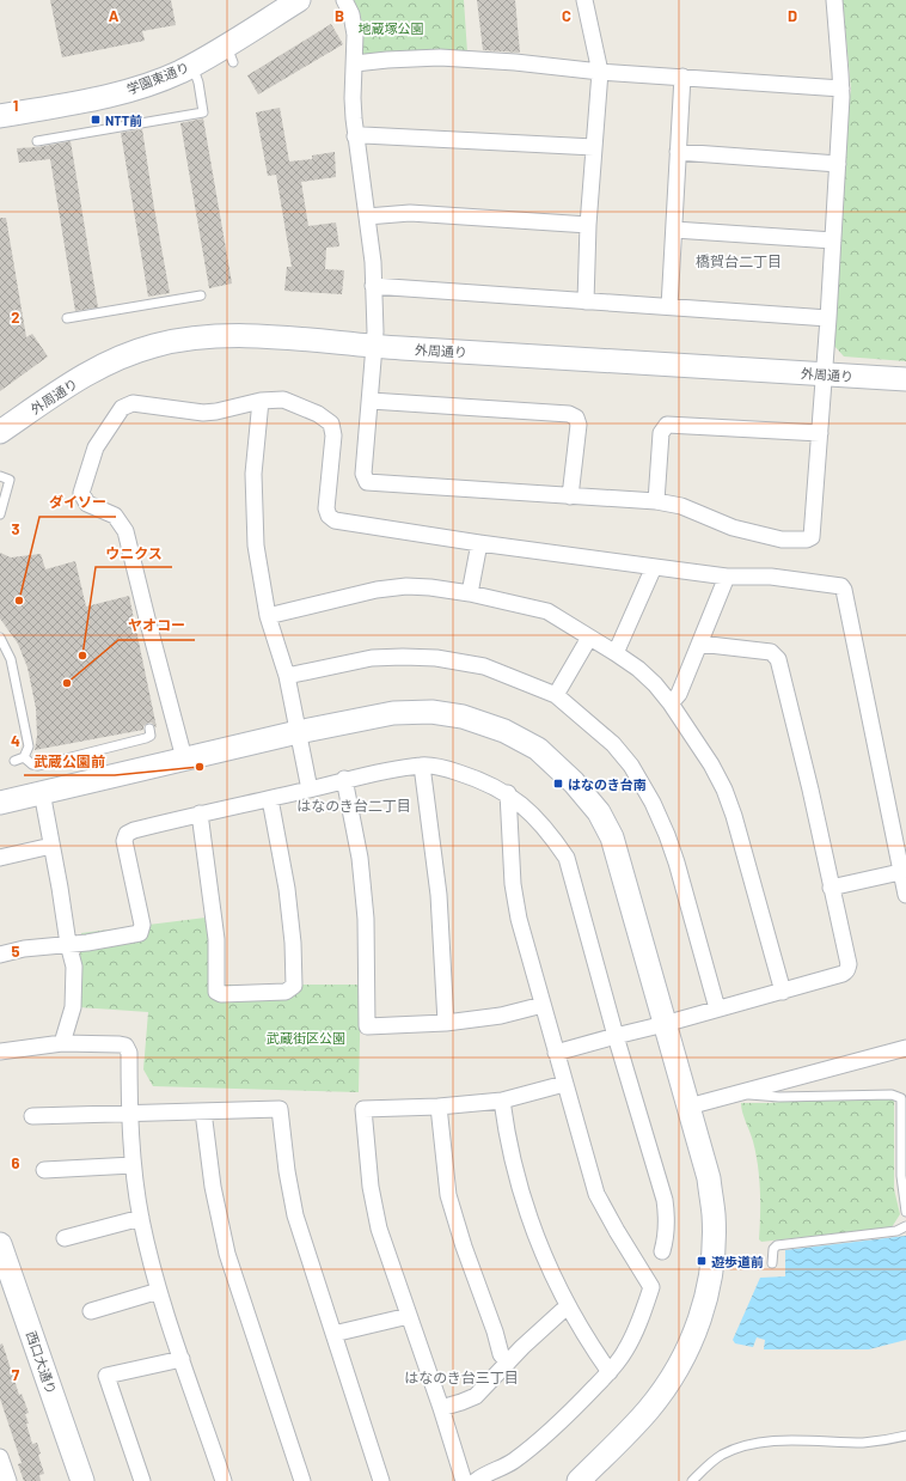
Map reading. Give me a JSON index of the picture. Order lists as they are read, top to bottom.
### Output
{
  "streets": {
    "street": ["学園東通り", "外周通り", "西口大通り"]
  },
  "districts": ["橋賀台二丁目", "はなのき台二丁目", "はなのき台三丁目"],
  "parks": ["地蔵塚公園", "武蔵街区公園"],
  "places": {
    "transit": ["NTT前", "はなのき台南", "遊歩道前"],
    "other": [
      "ダイソー",
      "ウニクス",
      "ヤオコー",
      "武蔵公園前"
    ]
  },
  "grid": {
    "columns": [
      "A",
      "B",
      "C",
      "D"
    ],
    "rows": [
      "1",
      "2",
      "3",
      "4",
      "5",
      "6",
      "7"
    ]
  }
}
